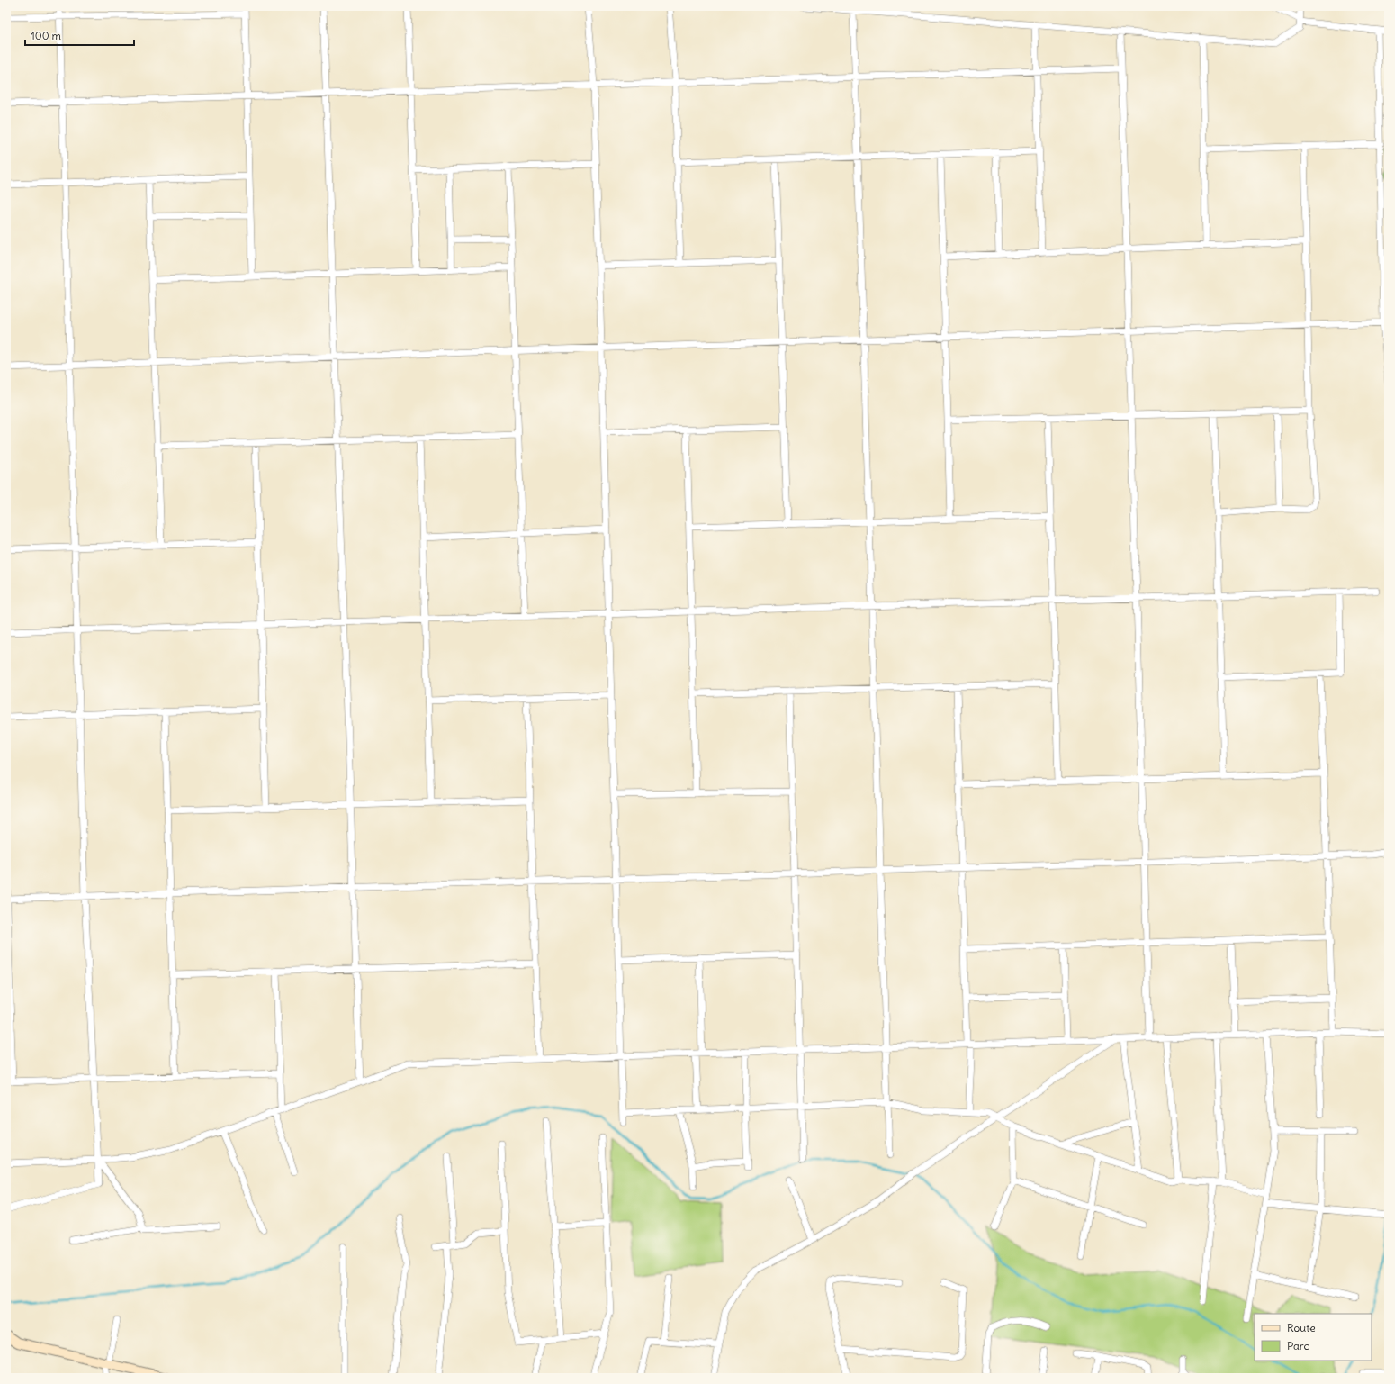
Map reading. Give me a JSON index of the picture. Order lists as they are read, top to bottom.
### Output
{
  "legend": ["Route", "Parc"],
  "scale_bar": "100 m"
}
